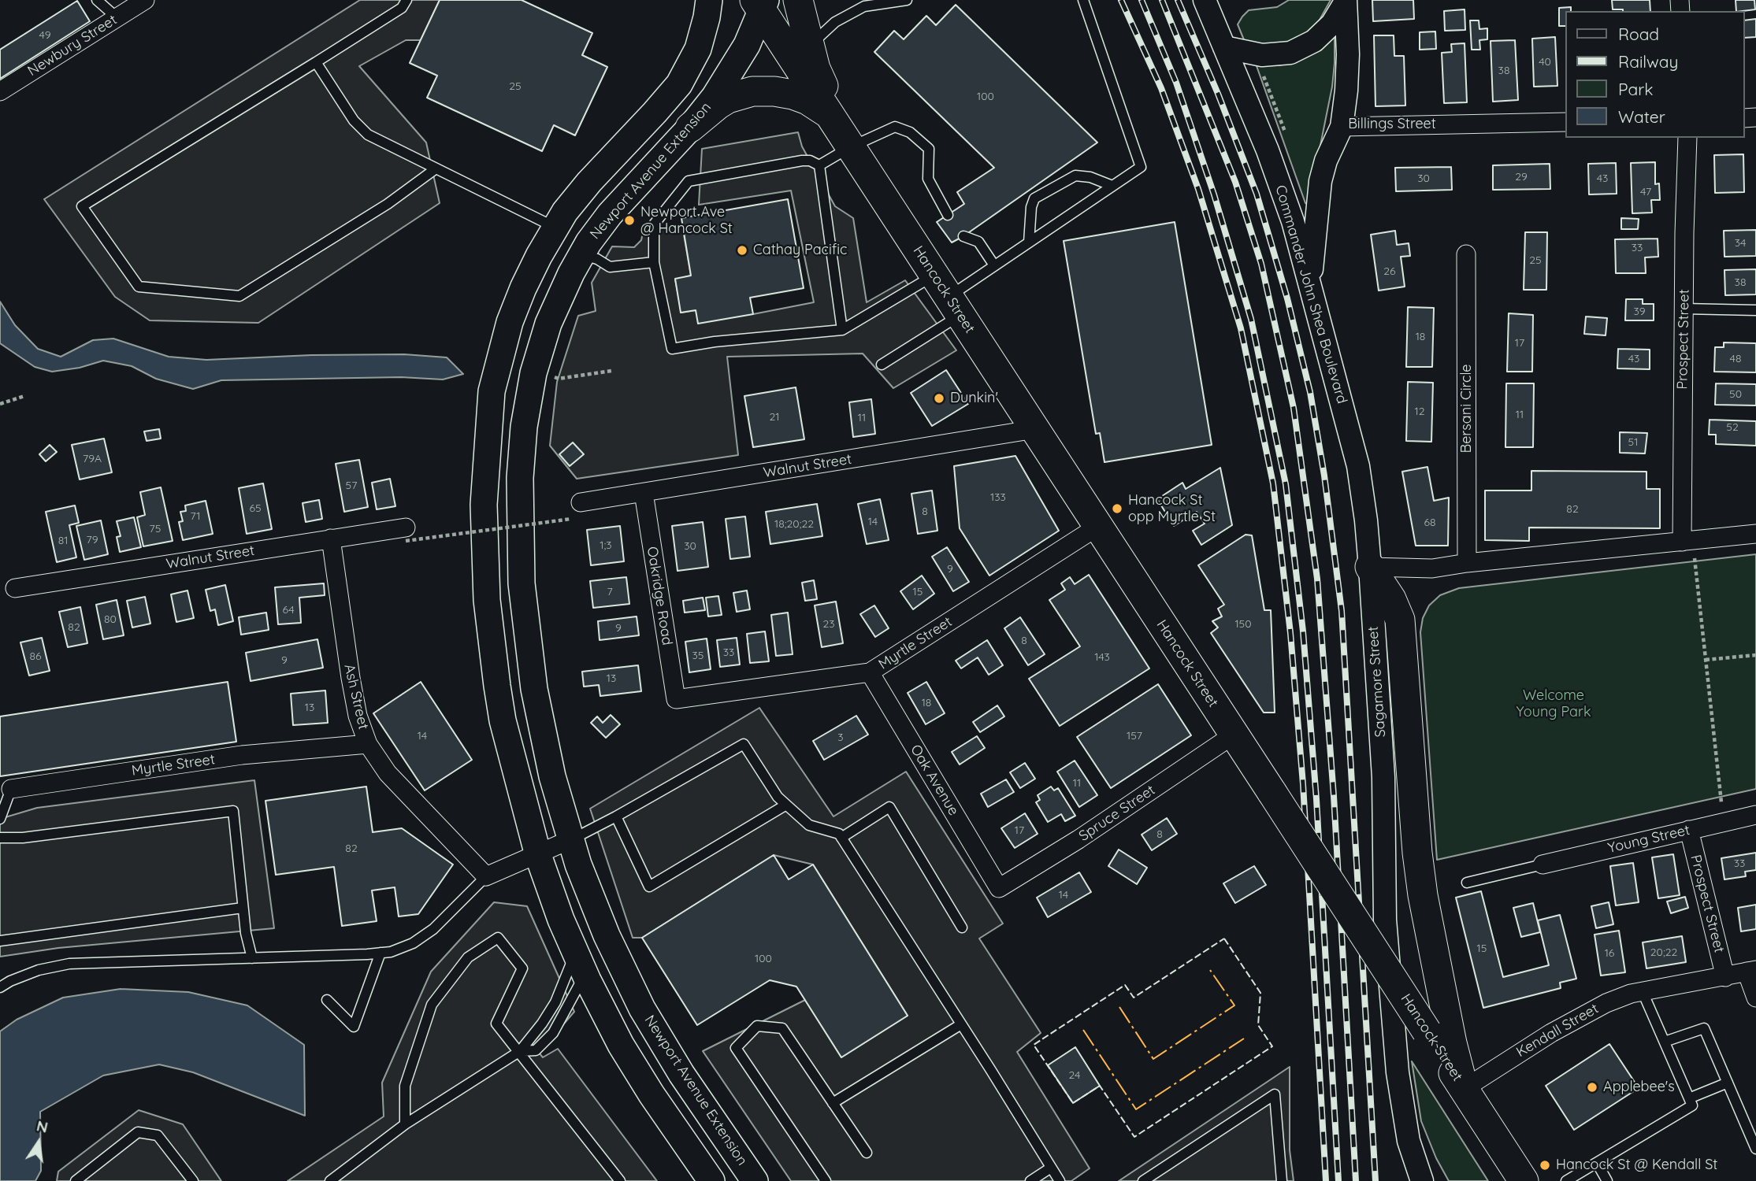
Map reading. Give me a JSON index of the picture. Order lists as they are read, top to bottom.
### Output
{
  "streets": {
    "main road": ["Newport Avenue Extension", "Hancock Street"],
    "street": [
      "Newbury Street",
      "Billings Street",
      "Commander John Shea Boulevard",
      "Prospect Street",
      "Bersani Circle",
      "Walnut Street",
      "Oakridge Road",
      "Myrtle Street",
      "Sagamore Street",
      "Ash Street",
      "Oak Avenue",
      "Spruce Street",
      "Young Street",
      "Kendall Street"
    ]
  },
  "crossings": [
    ["Newport Avenue Extension", "Hancock Street"],
    ["Hancock Street", "Walnut Street"],
    ["Hancock Street", "Myrtle Street"],
    ["Hancock Street", "Spruce Street"],
    ["Hancock Street", "Kendall Street"],
    ["Commander John Shea Boulevard", "Sagamore Street"],
    ["Prospect Street", "Young Street"],
    ["Prospect Street", "Kendall Street"],
    ["Walnut Street", "Oakridge Road"],
    ["Walnut Street", "Ash Street"],
    ["Oakridge Road", "Myrtle Street"],
    ["Myrtle Street", "Ash Street"],
    ["Myrtle Street", "Oak Avenue"],
    ["Oak Avenue", "Spruce Street"]
  ],
  "parks": ["Welcome Young Park"],
  "places": [
    "Newport Ave @ Hancock St",
    "Cathay Pacific",
    "Dunkin'",
    "Hancock St opp Myrtle St",
    "Applebee's",
    "Hancock St @ Kendall St"
  ],
  "house_numbers": [
    "49",
    "40",
    "38",
    "25",
    "100",
    "29",
    "30",
    "43",
    "47",
    "34",
    "33",
    "25",
    "26",
    "38",
    "39",
    "18",
    "17",
    "43",
    "48",
    "50",
    "12",
    "11",
    "21",
    "11",
    "52",
    "51",
    "79A",
    "57",
    "133",
    "65",
    "82",
    "8",
    "71",
    "14",
    "68",
    "18;20;22",
    "75",
    "79",
    "81",
    "1;3",
    "30",
    "9",
    "7",
    "15",
    "64",
    "80",
    "23",
    "150",
    "82",
    "9",
    "8",
    "33",
    "35",
    "86",
    "143",
    "9",
    "13",
    "18",
    "13",
    "14",
    "157",
    "3",
    "11",
    "17",
    "8",
    "82",
    "33",
    "14",
    "15",
    "20;22",
    "16",
    "100",
    "24"
  ],
  "legend": [
    "Road",
    "Railway",
    "Park",
    "Water"
  ],
  "north": "top"
}
